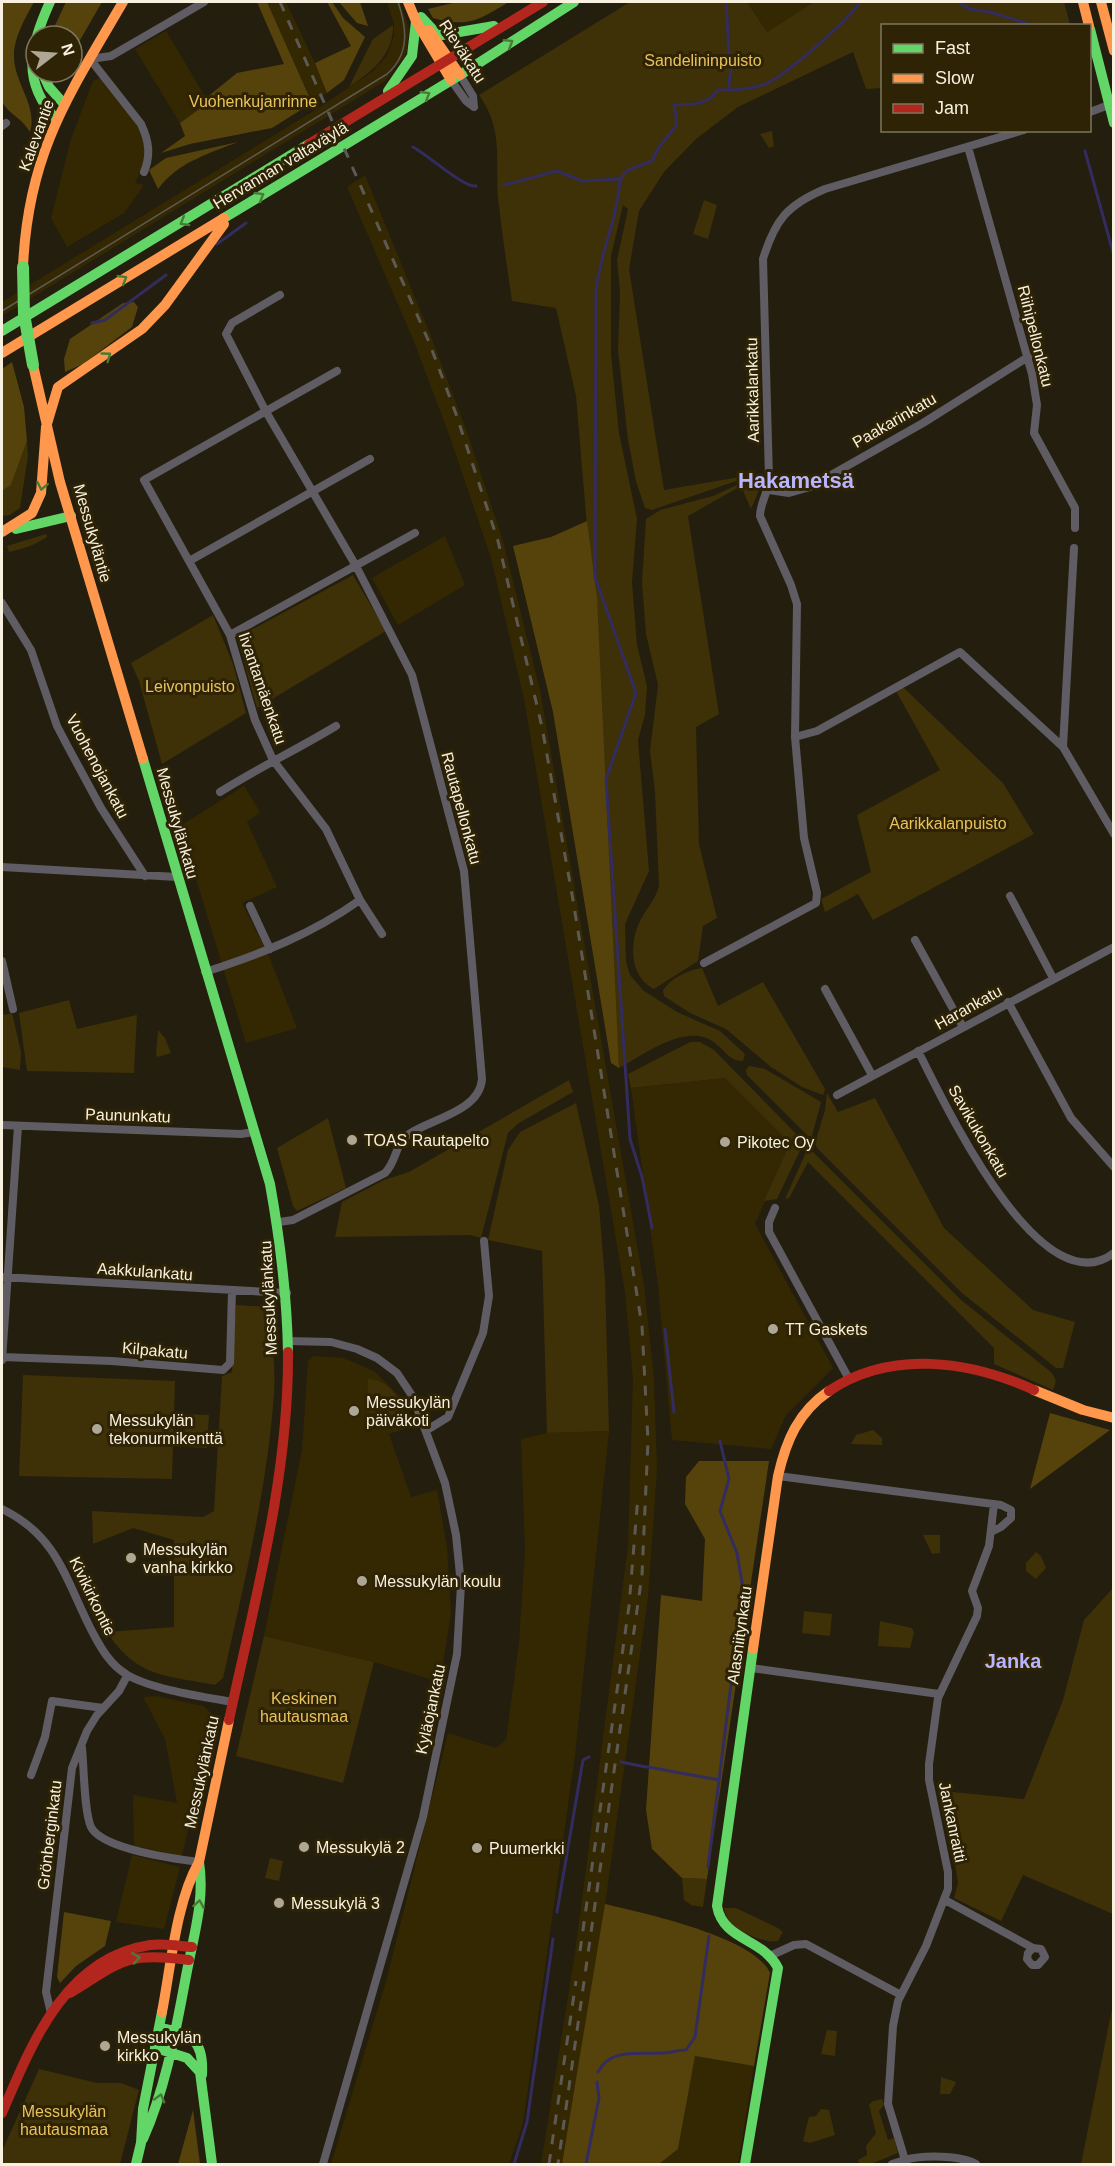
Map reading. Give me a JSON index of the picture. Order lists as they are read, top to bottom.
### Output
{
  "streets": {
    "main road": [
      "Rieväkatu",
      "Kalevantie",
      "Hervannan valtaväylä",
      "Messukyläntie",
      "Messukylänkatu",
      "Alasniitynkatu"
    ],
    "street": [
      "Riihipellonkatu",
      "Aarikkalankatu",
      "Paakarinkatu",
      "Iivantamäenkatu",
      "Vuohenojankatu",
      "Rautapellonkatu",
      "Harankatu",
      "Paununkatu",
      "Savikukonkatu",
      "Aakkulankatu",
      "Kilpakatu",
      "Kivikirkontie",
      "Kyläojankatu",
      "Jankanraitti",
      "Grönberginkatu"
    ]
  },
  "crossings": [
    ["Rieväkatu", "Hervannan valtaväylä"],
    ["Kalevantie", "Messukyläntie"],
    ["Riihipellonkatu", "Aarikkalankatu"],
    ["Riihipellonkatu", "Paakarinkatu"],
    ["Aarikkalankatu", "Paakarinkatu"],
    ["Messukyläntie", "Messukylänkatu"],
    ["Iivantamäenkatu", "Rautapellonkatu"],
    ["Rautapellonkatu", "Messukylänkatu"],
    ["Messukylänkatu", "Paununkatu"],
    ["Messukylänkatu", "Aakkulankatu"],
    ["Messukylänkatu", "Kivikirkontie"],
    ["Messukylänkatu", "Kyläojankatu"],
    ["Harankatu", "Savikukonkatu"],
    ["Aakkulankatu", "Kilpakatu"],
    ["Kivikirkontie", "Grönberginkatu"]
  ],
  "districts": ["Hakametsä", "Janka"],
  "parks": [
    "Sandelininpuisto",
    "Vuohenkujanrinne",
    "Leivonpuisto",
    "Aarikkalanpuisto",
    "Keskinen hautausmaa",
    "Messukylän hautausmaa"
  ],
  "places": [
    "TOAS Rautapelto",
    "Pikotec Oy",
    "TT Gaskets",
    "Messukylän päiväkoti",
    "Messukylän tekonurmikenttä",
    "Messukylän vanha kirkko",
    "Messukylän koulu",
    "Messukylä 2",
    "Puumerkki",
    "Messukylä 3",
    "Messukylän kirkko"
  ],
  "legend": ["Fast", "Slow", "Jam"],
  "north": "right"
}
